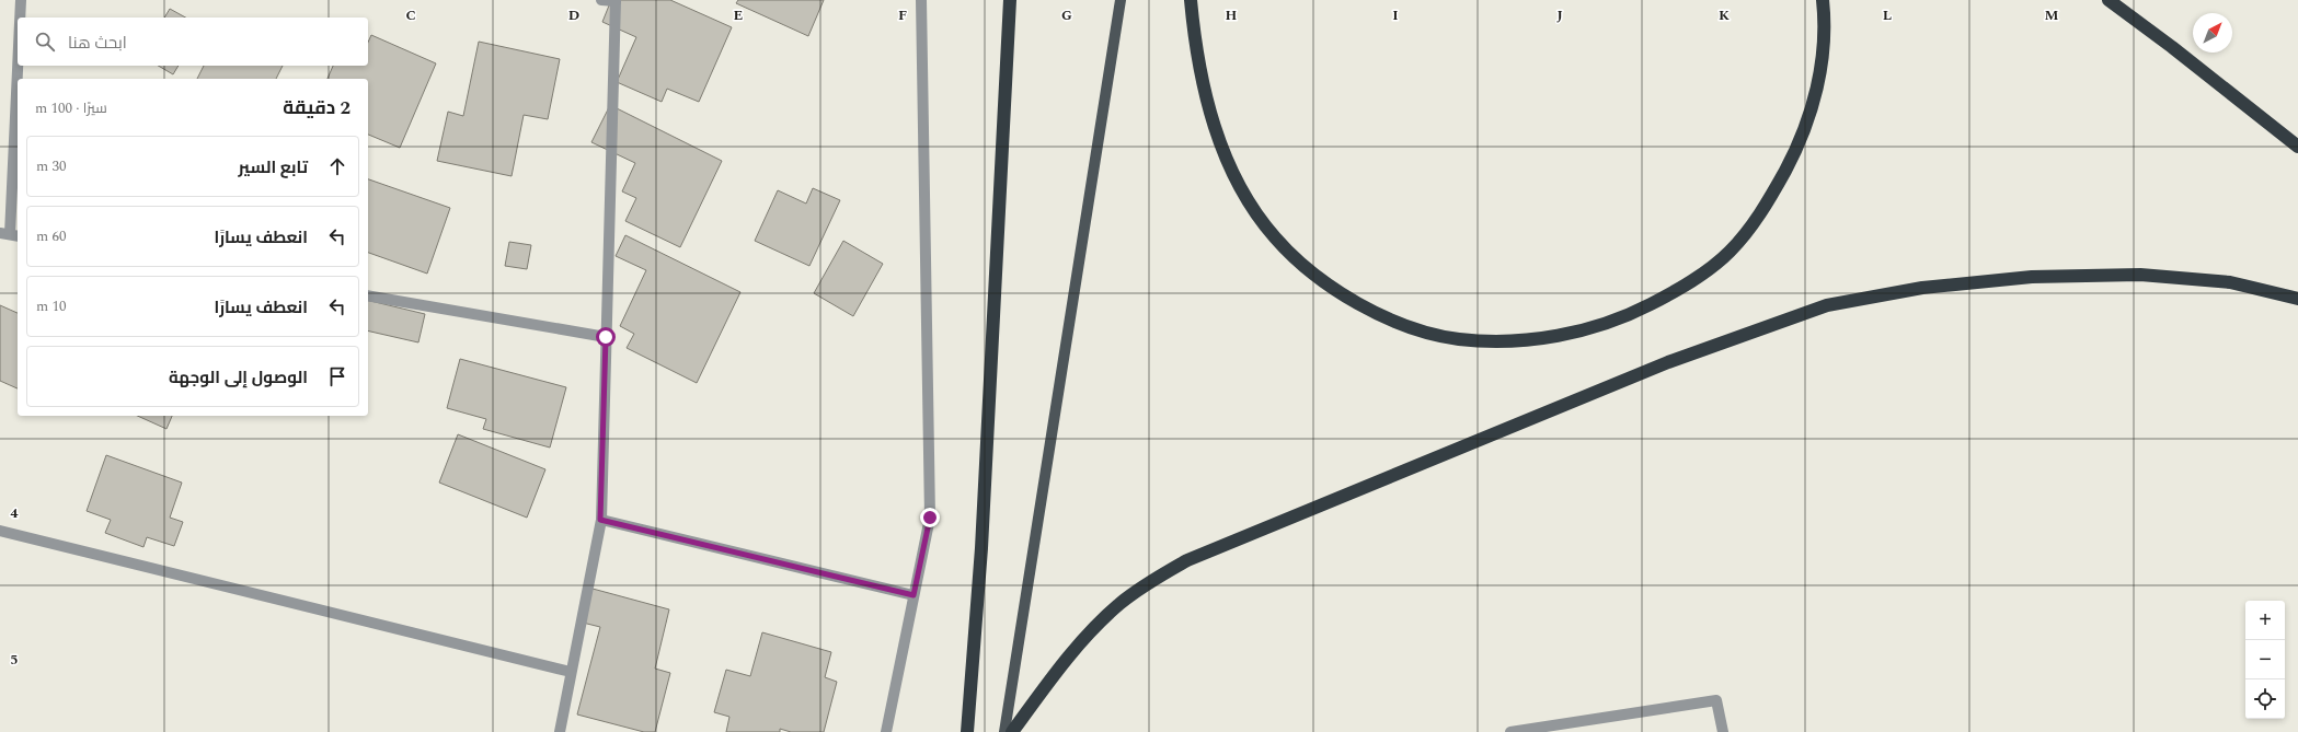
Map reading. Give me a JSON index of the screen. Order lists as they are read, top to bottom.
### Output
{
  "north": "top right",
  "page": {
    "search": "ابحث هنا",
    "heading": ["2 دقيقة", "سيرًا · 100 m"],
    "list": [
      ["تابع السير", "30 m"],
      ["انعطف يسارًا", "60 m"],
      ["انعطف يسارًا", "10 m"],
      "الوصول إلى الوجهة"
    ],
    "map_buttons": ["+", "−"]
  },
  "grid": {
    "columns": [
      "C",
      "D",
      "E",
      "F",
      "G",
      "H",
      "I",
      "J",
      "K",
      "L",
      "M"
    ],
    "rows": ["4", "5"]
  }
}
